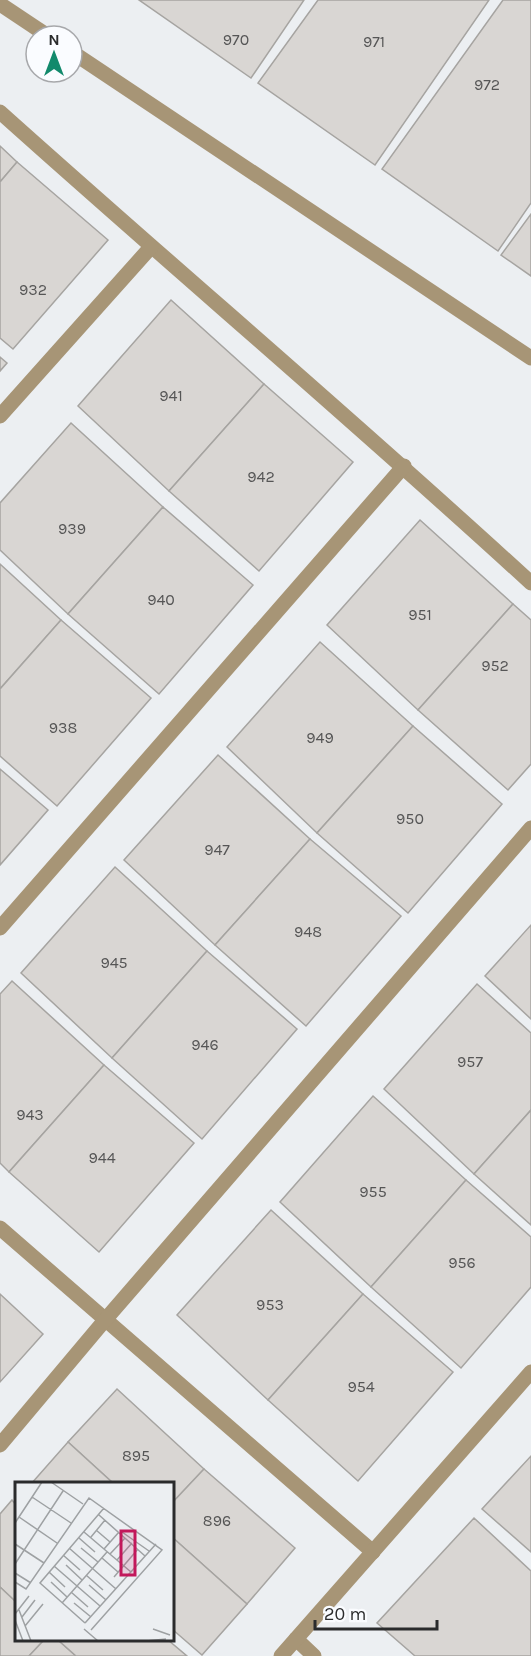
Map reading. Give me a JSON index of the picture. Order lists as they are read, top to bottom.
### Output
{
  "house_numbers": [
    "970",
    "971",
    "972",
    "932",
    "941",
    "942",
    "939",
    "940",
    "951",
    "952",
    "938",
    "949",
    "950",
    "947",
    "948",
    "945",
    "946",
    "957",
    "943",
    "944",
    "955",
    "956",
    "953",
    "954",
    "895",
    "896"
  ],
  "scale_bar": "20 m",
  "north": "top"
}
